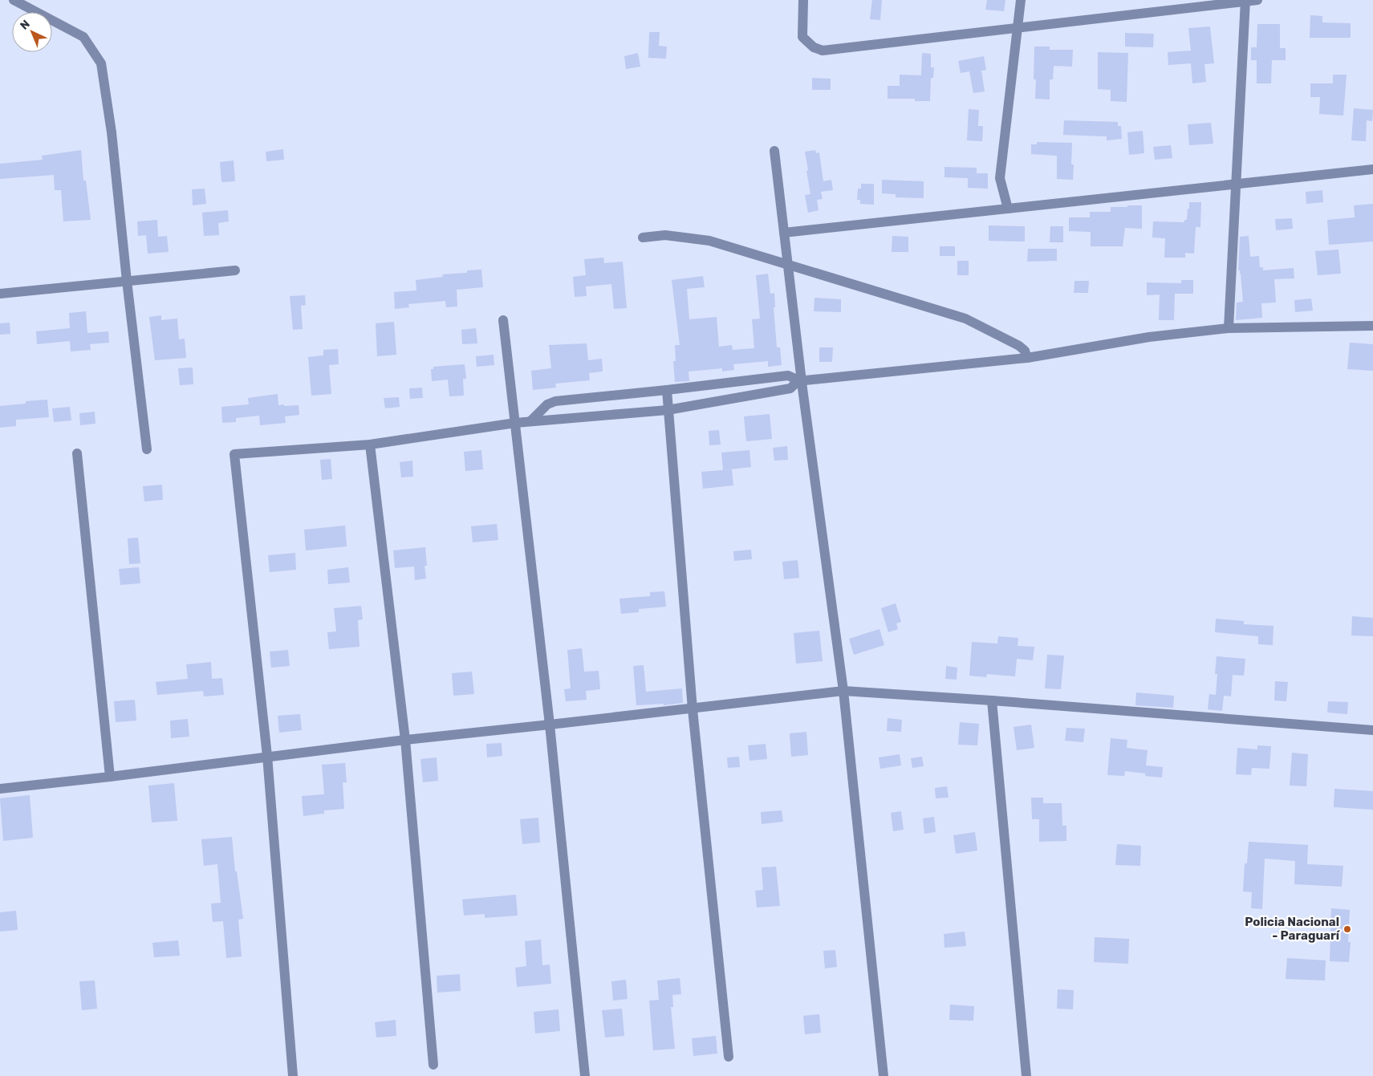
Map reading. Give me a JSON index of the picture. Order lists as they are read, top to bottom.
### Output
{
  "places": ["Policia Nacional - Paraguarí"],
  "north": "top left"
}
